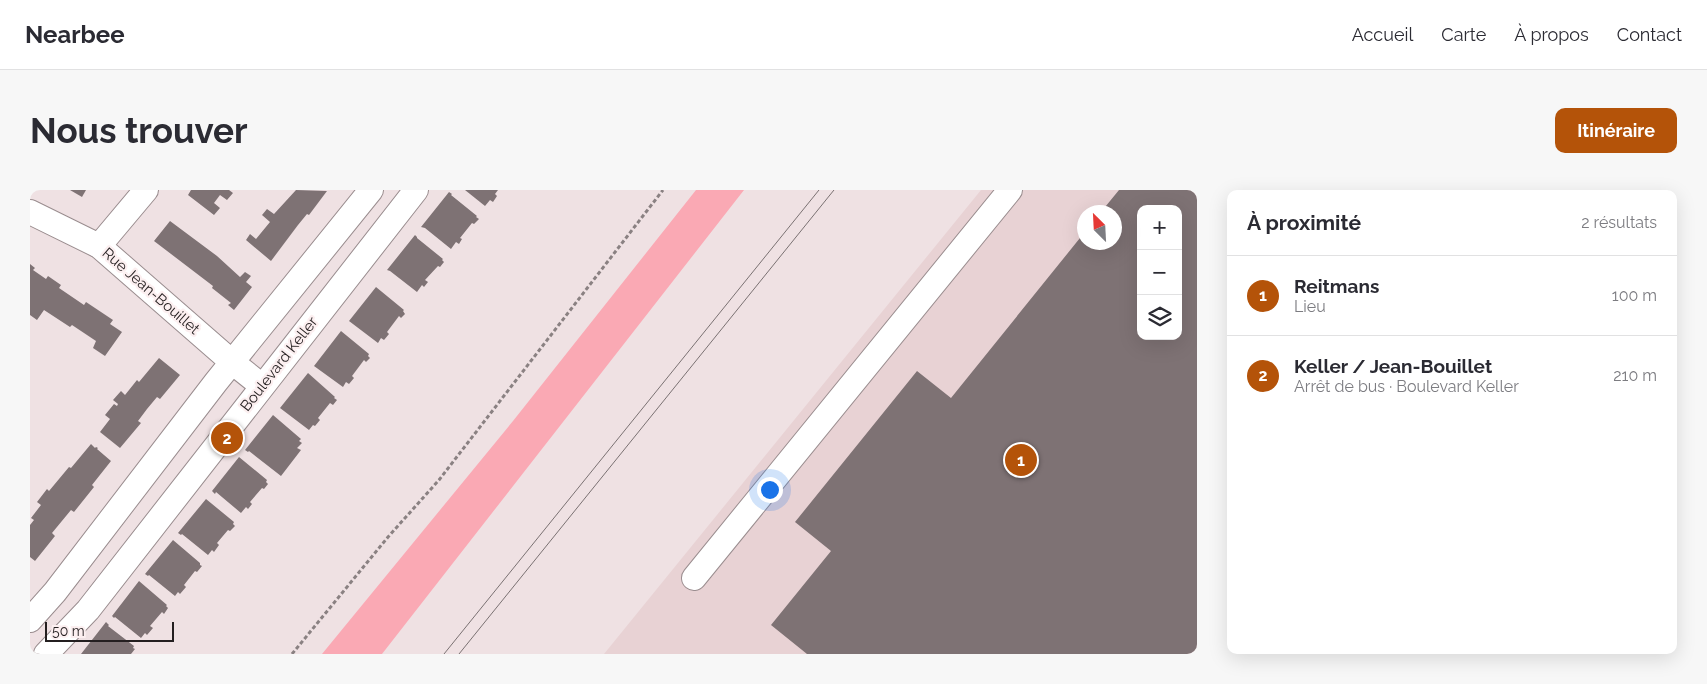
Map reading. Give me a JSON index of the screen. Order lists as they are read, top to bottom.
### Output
{
  "streets": {
    "street": ["Rue Jean-Bouillet", "Boulevard Keller"]
  },
  "crossings": [
    ["Rue Jean-Bouillet", "Boulevard Keller"]
  ],
  "scale_bar": "50 m",
  "north": "top left",
  "page": {
    "header": "Nearbee",
    "nav": [
      "Accueil",
      "Carte",
      "À propos",
      "Contact"
    ],
    "buttons": "Itinéraire",
    "title": "Nous trouver",
    "heading": ["À proximité", "2 résultats"],
    "map_buttons": ["+", "−"],
    "list": [
      {
        "mark": "1",
        "name": "Reitmans",
        "note": "Lieu",
        "value": "100 m"
      },
      {
        "mark": "2",
        "name": "Keller / Jean-Bouillet",
        "note": "Arrêt de bus · Boulevard Keller",
        "value": "210 m"
      }
    ],
    "pins": ["2", "1"],
    "scale": "50 m"
  }
}
